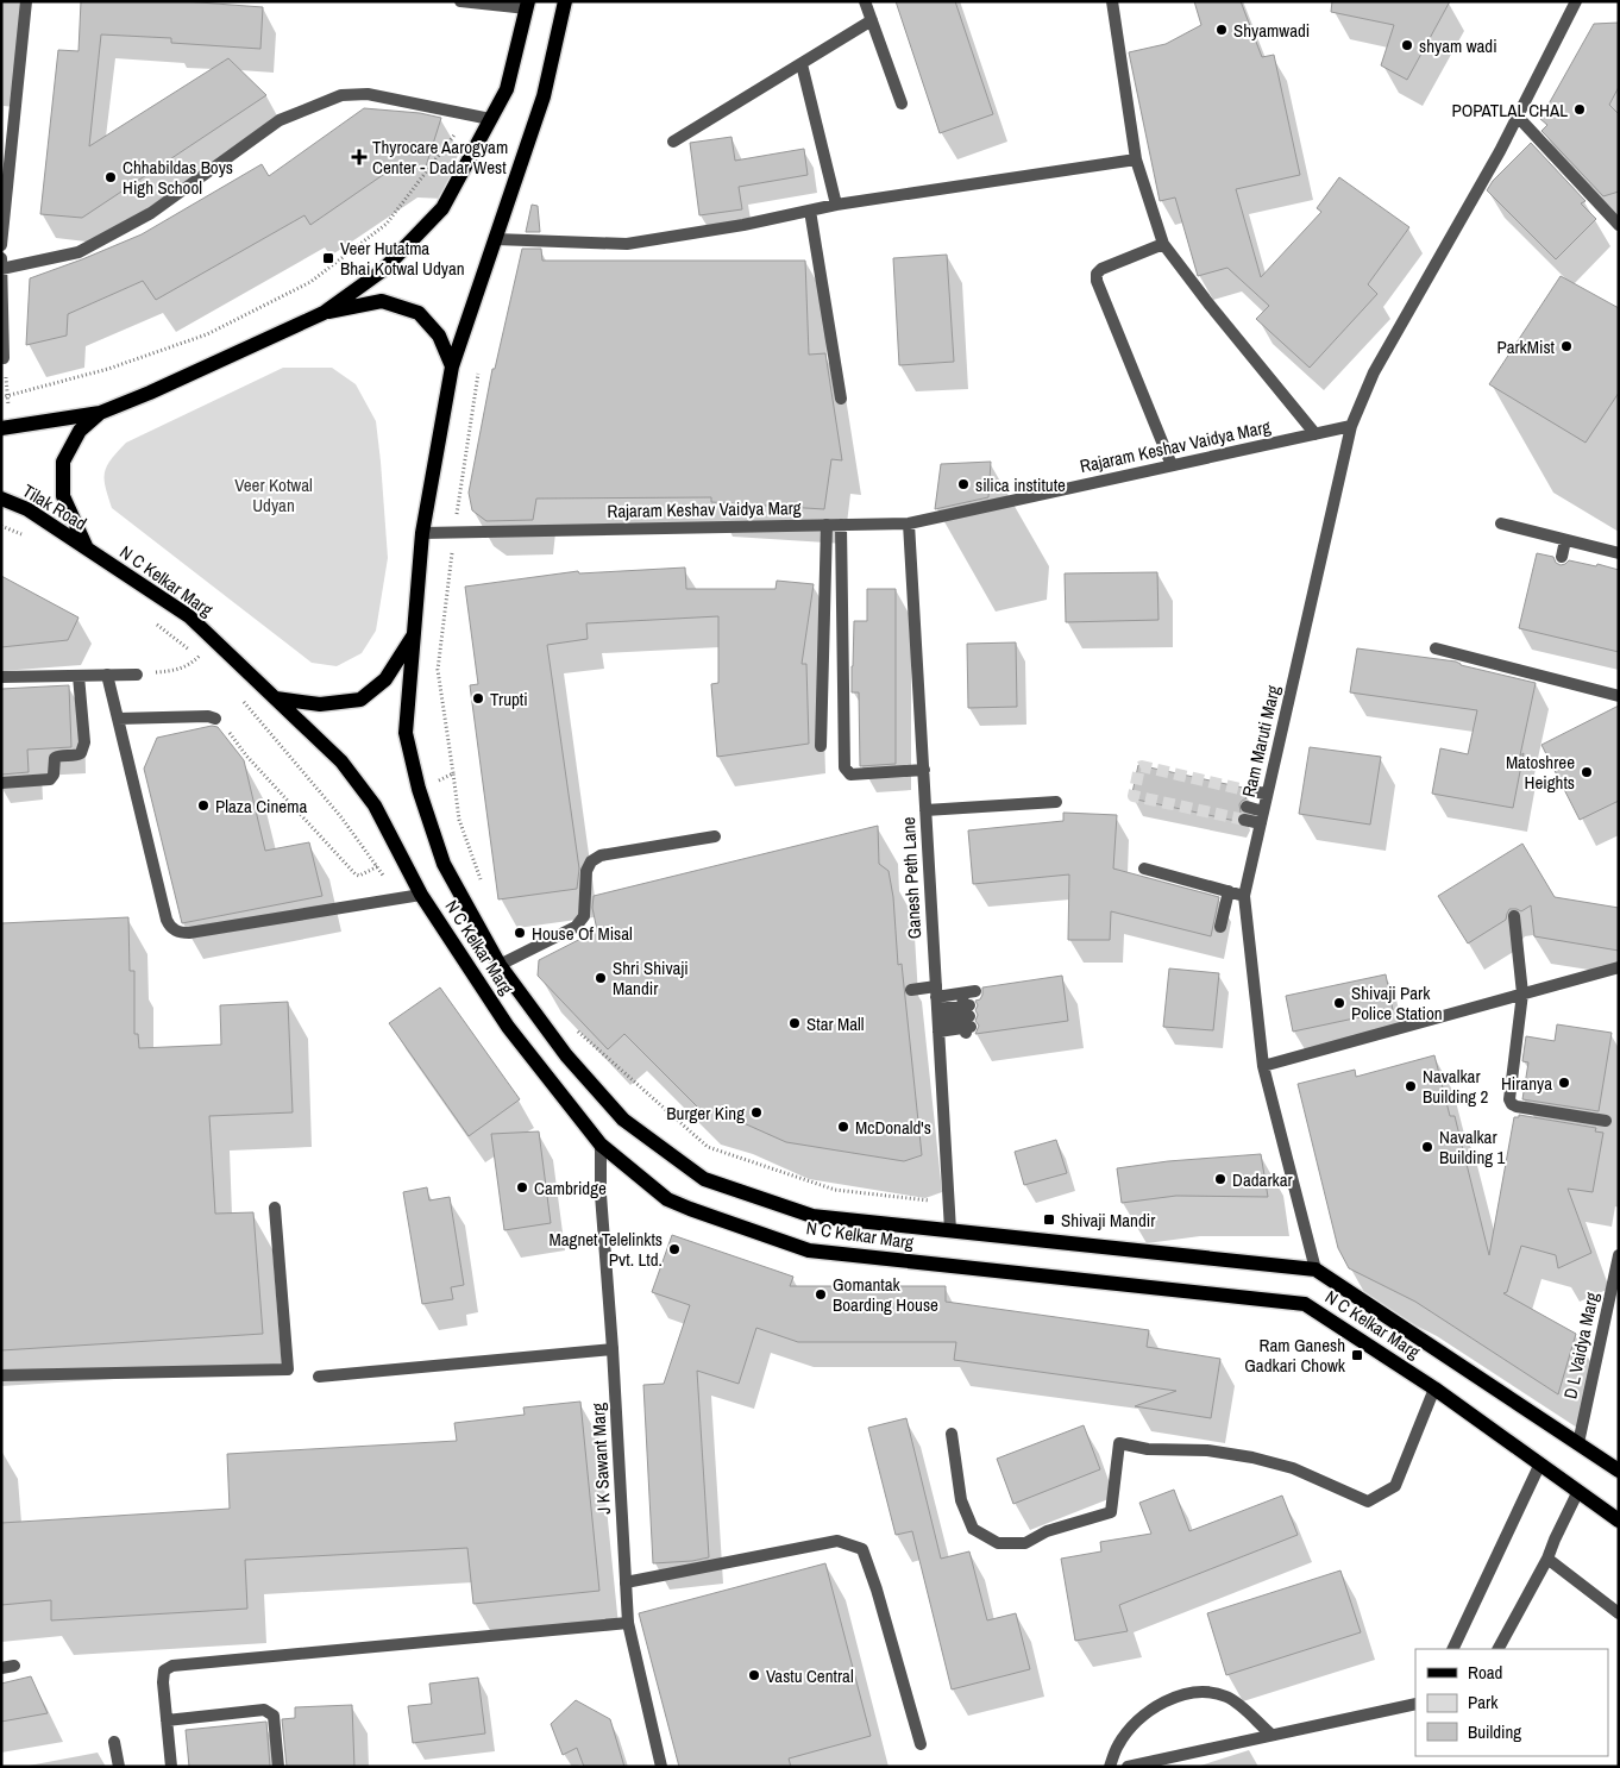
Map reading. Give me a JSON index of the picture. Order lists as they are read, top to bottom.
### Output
{
  "streets": {
    "main road": ["Tilak Road", "N C Kelkar Marg"],
    "street": [
      "Rajaram Keshav Vaidya Marg",
      "Ram Maruti Marg",
      "Ganesh Peth Lane",
      "D L Vaidya Marg",
      "J K Sawant Marg"
    ]
  },
  "crossings": [
    ["Rajaram Keshav Vaidya Marg", "N C Kelkar Marg"],
    ["Rajaram Keshav Vaidya Marg", "Ram Maruti Marg"],
    ["Rajaram Keshav Vaidya Marg", "Ganesh Peth Lane"],
    ["Tilak Road", "N C Kelkar Marg"],
    ["N C Kelkar Marg", "Ram Maruti Marg"],
    ["N C Kelkar Marg", "Ganesh Peth Lane"],
    ["N C Kelkar Marg", "D L Vaidya Marg"],
    ["N C Kelkar Marg", "J K Sawant Marg"]
  ],
  "parks": ["Veer Kotwal Udyan"],
  "places": {
    "other": [
      "Shyamwadi",
      "shyam wadi",
      "POPATLAL CHAL",
      "Chhabildas Boys High School",
      "ParkMist",
      "silica institute",
      "Trupti",
      "Matoshree Heights",
      "Plaza Cinema",
      "House Of Misal",
      "Shri Shivaji Mandir",
      "Shivaji Park Police Station",
      "Star Mall",
      "Hiranya",
      "Navalkar Building 2",
      "Burger King",
      "McDonald's",
      "Navalkar Building 1",
      "Dadarkar",
      "Cambridge",
      "Magnet Telelinkts Pvt. Ltd.",
      "Gomantak Boarding House",
      "Vastu Central"
    ],
    "health": ["Thyrocare Aarogyam Center - Dadar West"],
    "transit": ["Veer Hutatma Bhai Kotwal Udyan", "Shivaji Mandir", "Ram Ganesh Gadkari Chowk"]
  },
  "legend": ["Road", "Park", "Building"]
}
